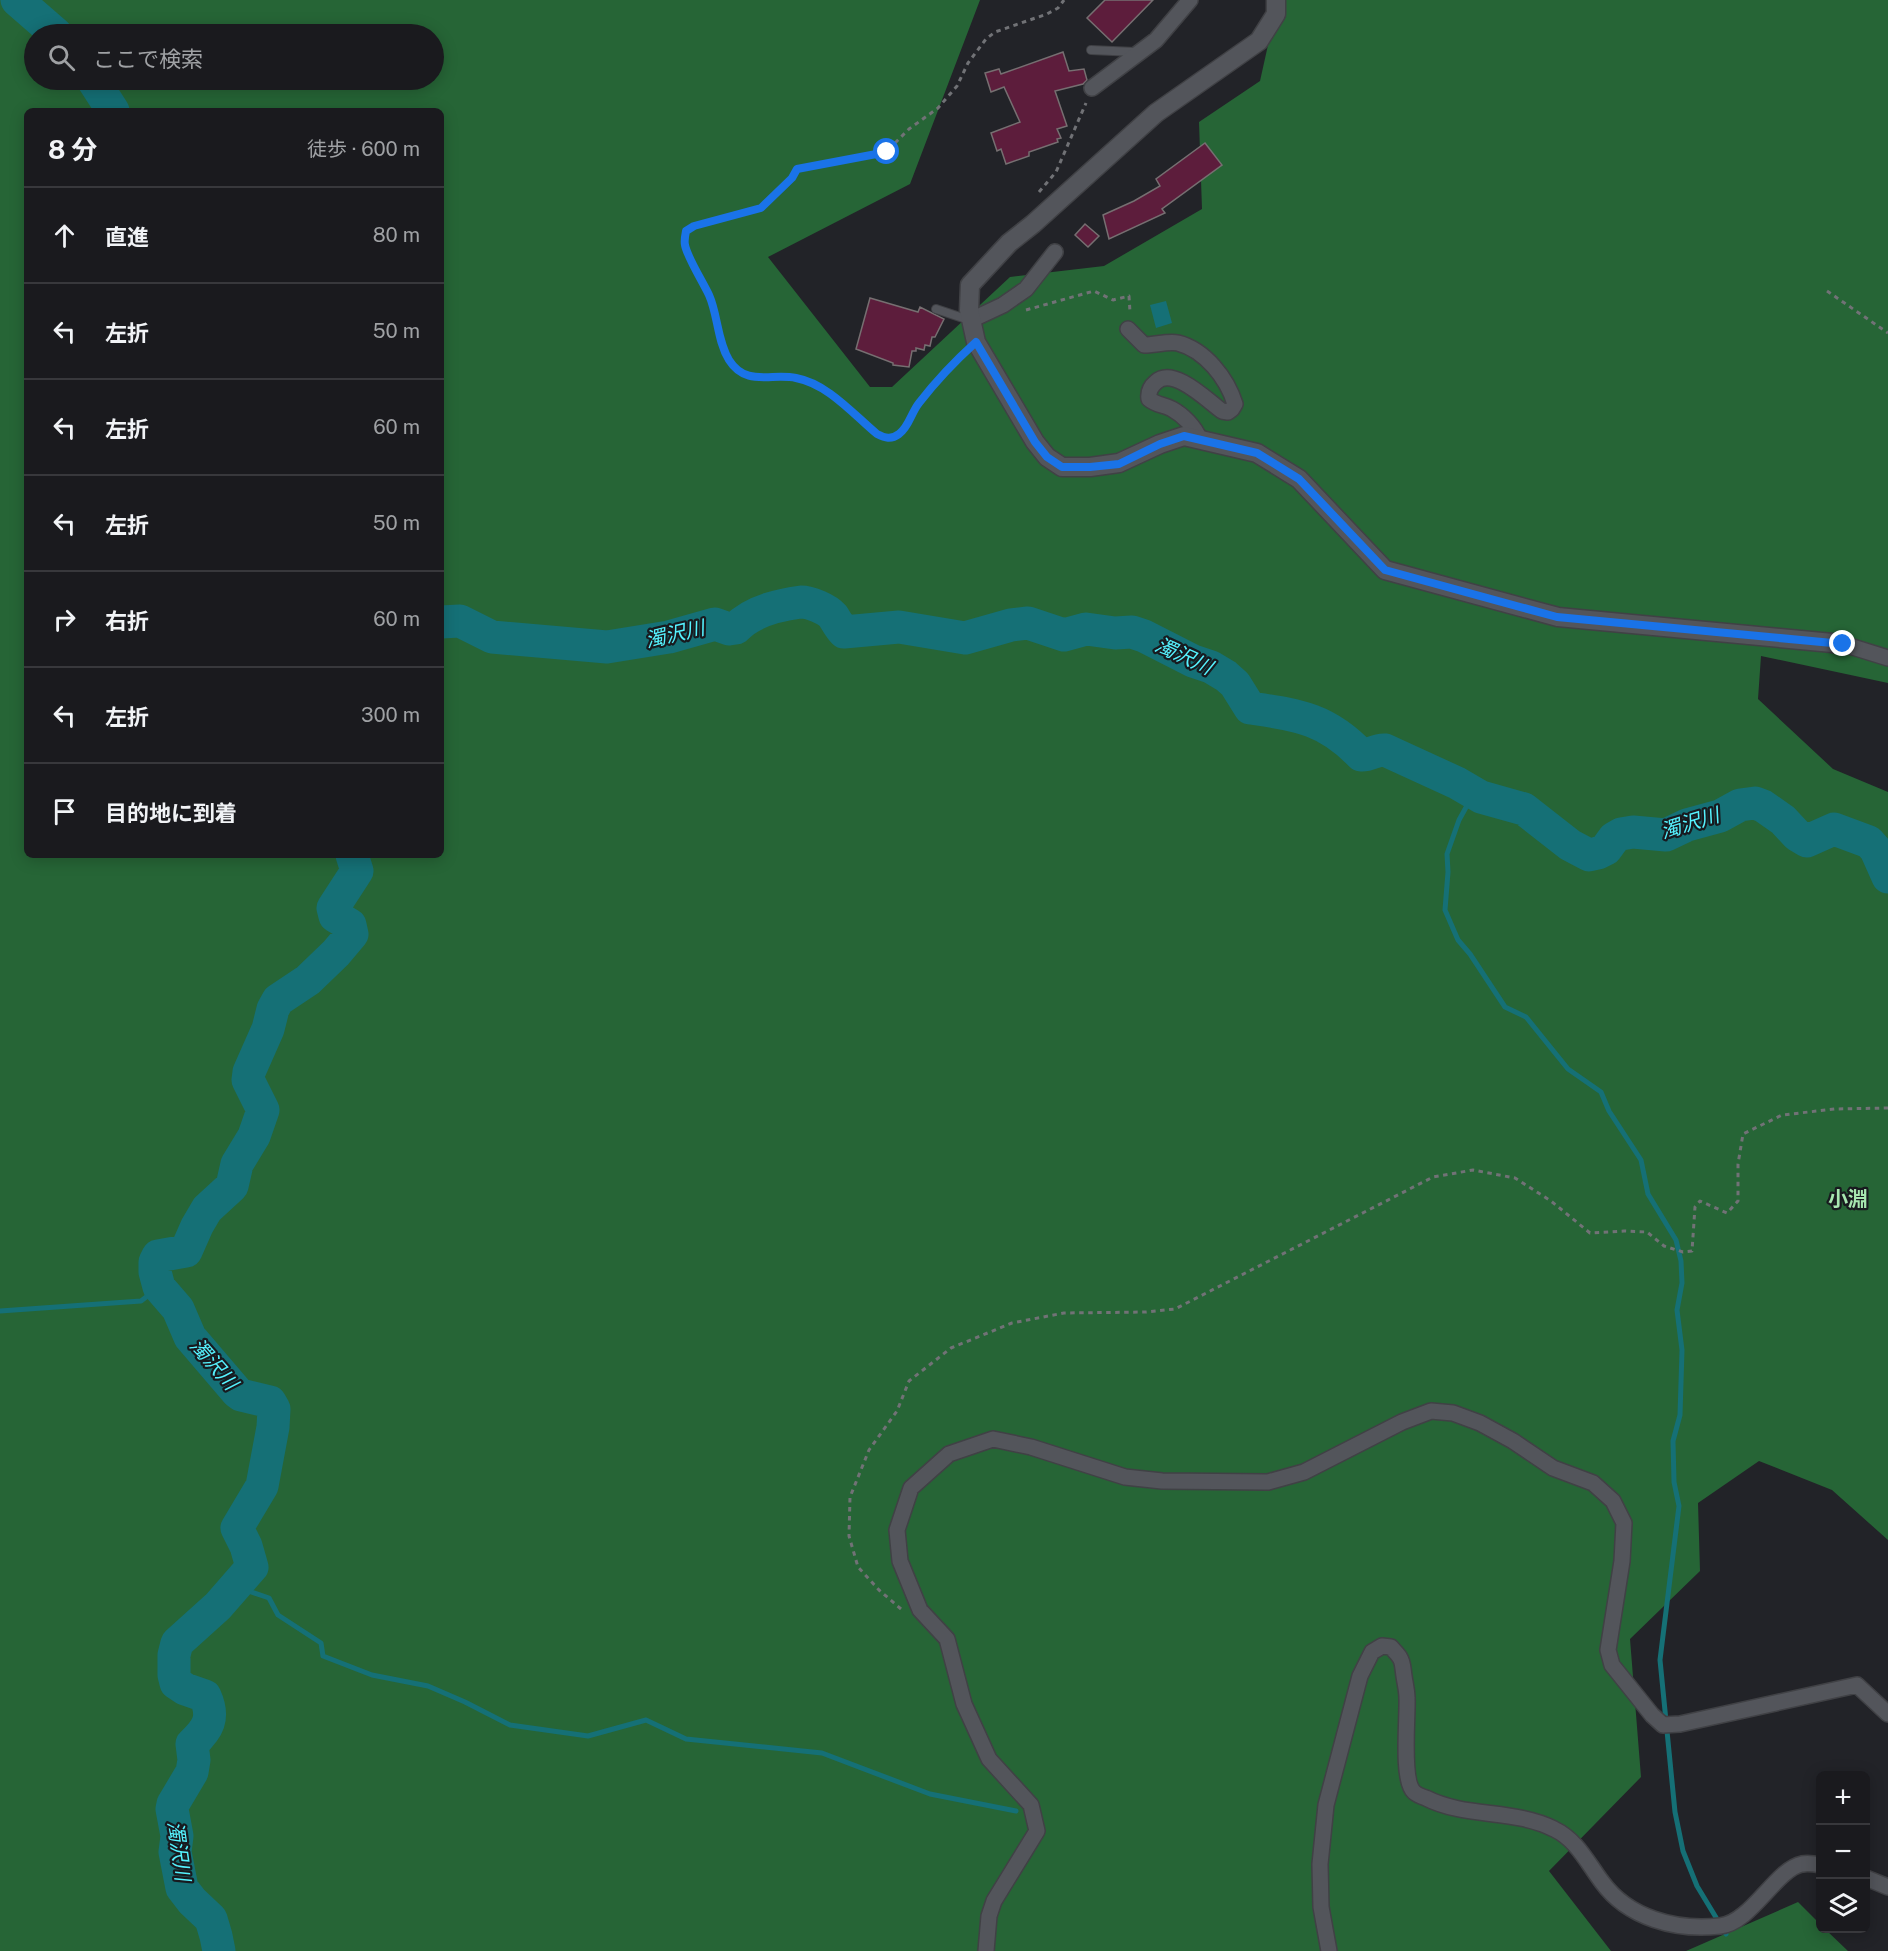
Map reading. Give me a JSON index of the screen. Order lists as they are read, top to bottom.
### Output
{
  "districts": ["小淵"],
  "water": ["濁沢川"],
  "page": {
    "search": "ここで検索",
    "heading": ["8 分", "徒歩 · 600 m"],
    "list": [
      ["直進", "80 m"],
      ["左折", "50 m"],
      ["左折", "60 m"],
      ["左折", "50 m"],
      ["右折", "60 m"],
      ["左折", "300 m"],
      "目的地に到着"
    ],
    "map_buttons": ["+", "−"]
  }
}
